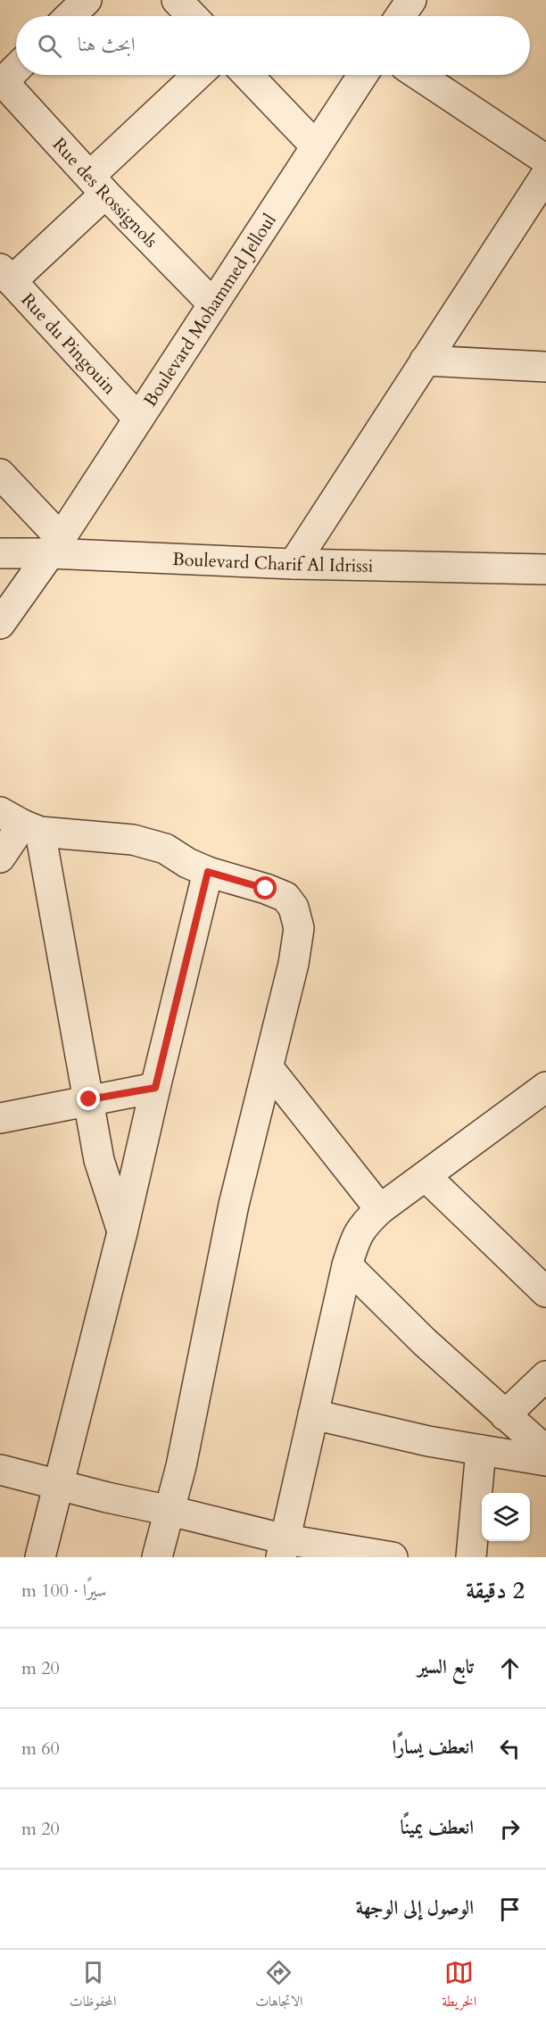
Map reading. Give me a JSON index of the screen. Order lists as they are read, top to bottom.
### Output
{
  "streets": {
    "street": [
      "Rue des Rossignols",
      "Boulevard Mohammed Jelloul",
      "Rue du Pingouin",
      "Boulevard Charif Al Idrissi"
    ]
  },
  "crossings": [
    ["Rue des Rossignols", "Boulevard Mohammed Jelloul"],
    ["Boulevard Mohammed Jelloul", "Rue du Pingouin"],
    ["Boulevard Mohammed Jelloul", "Boulevard Charif Al Idrissi"]
  ],
  "page": {
    "search": "ابحث هنا",
    "heading": ["2 دقيقة", "سيرًا · 100 m"],
    "list": [
      ["تابع السير", "20 m"],
      ["انعطف يسارًا", "60 m"],
      ["انعطف يمينًا", "20 m"],
      "الوصول إلى الوجهة"
    ],
    "nav": ["الخريطة", "الاتجاهات", "المحفوظات"]
  }
}
